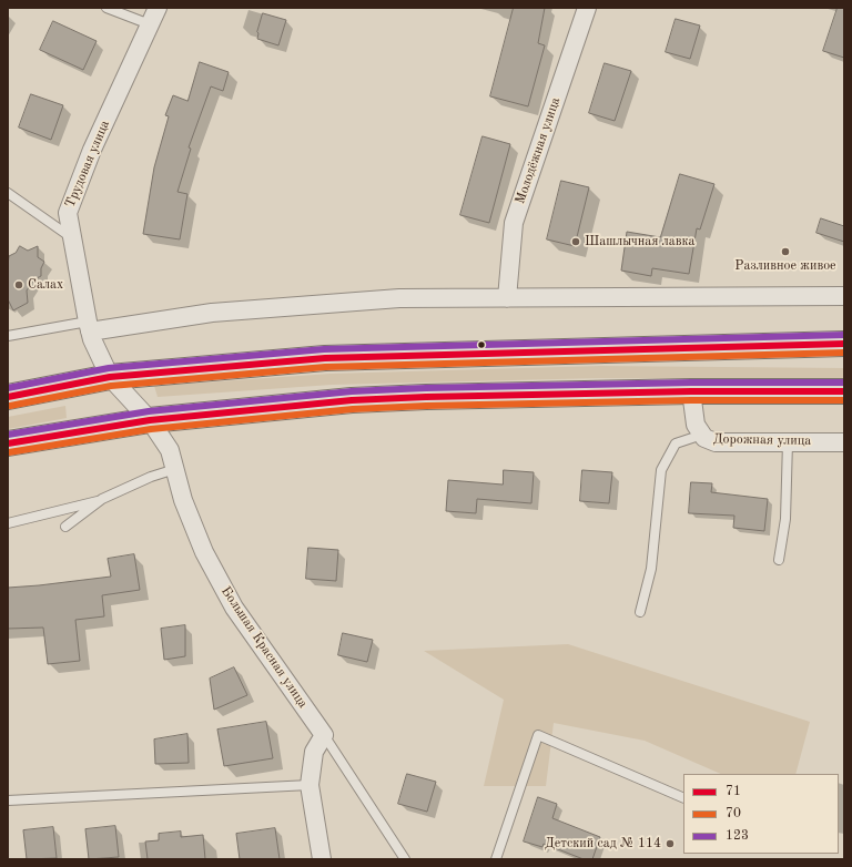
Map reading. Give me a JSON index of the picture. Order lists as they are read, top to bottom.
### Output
{
  "streets": {
    "street": [
      "Молодёжная улица",
      "Трудовая улица",
      "Дорожная улица",
      "Большая Красная улица"
    ]
  },
  "crossings": [
    ["Трудовая улица", "Большая Красная улица"]
  ],
  "places": [
    "Шашлычная лавка",
    "Разливное живое",
    "Салах",
    "Детский сад № 114"
  ],
  "lines": ["transit line 123", "transit line 71", "transit line 70"],
  "legend": ["71", "70", "123"]
}
